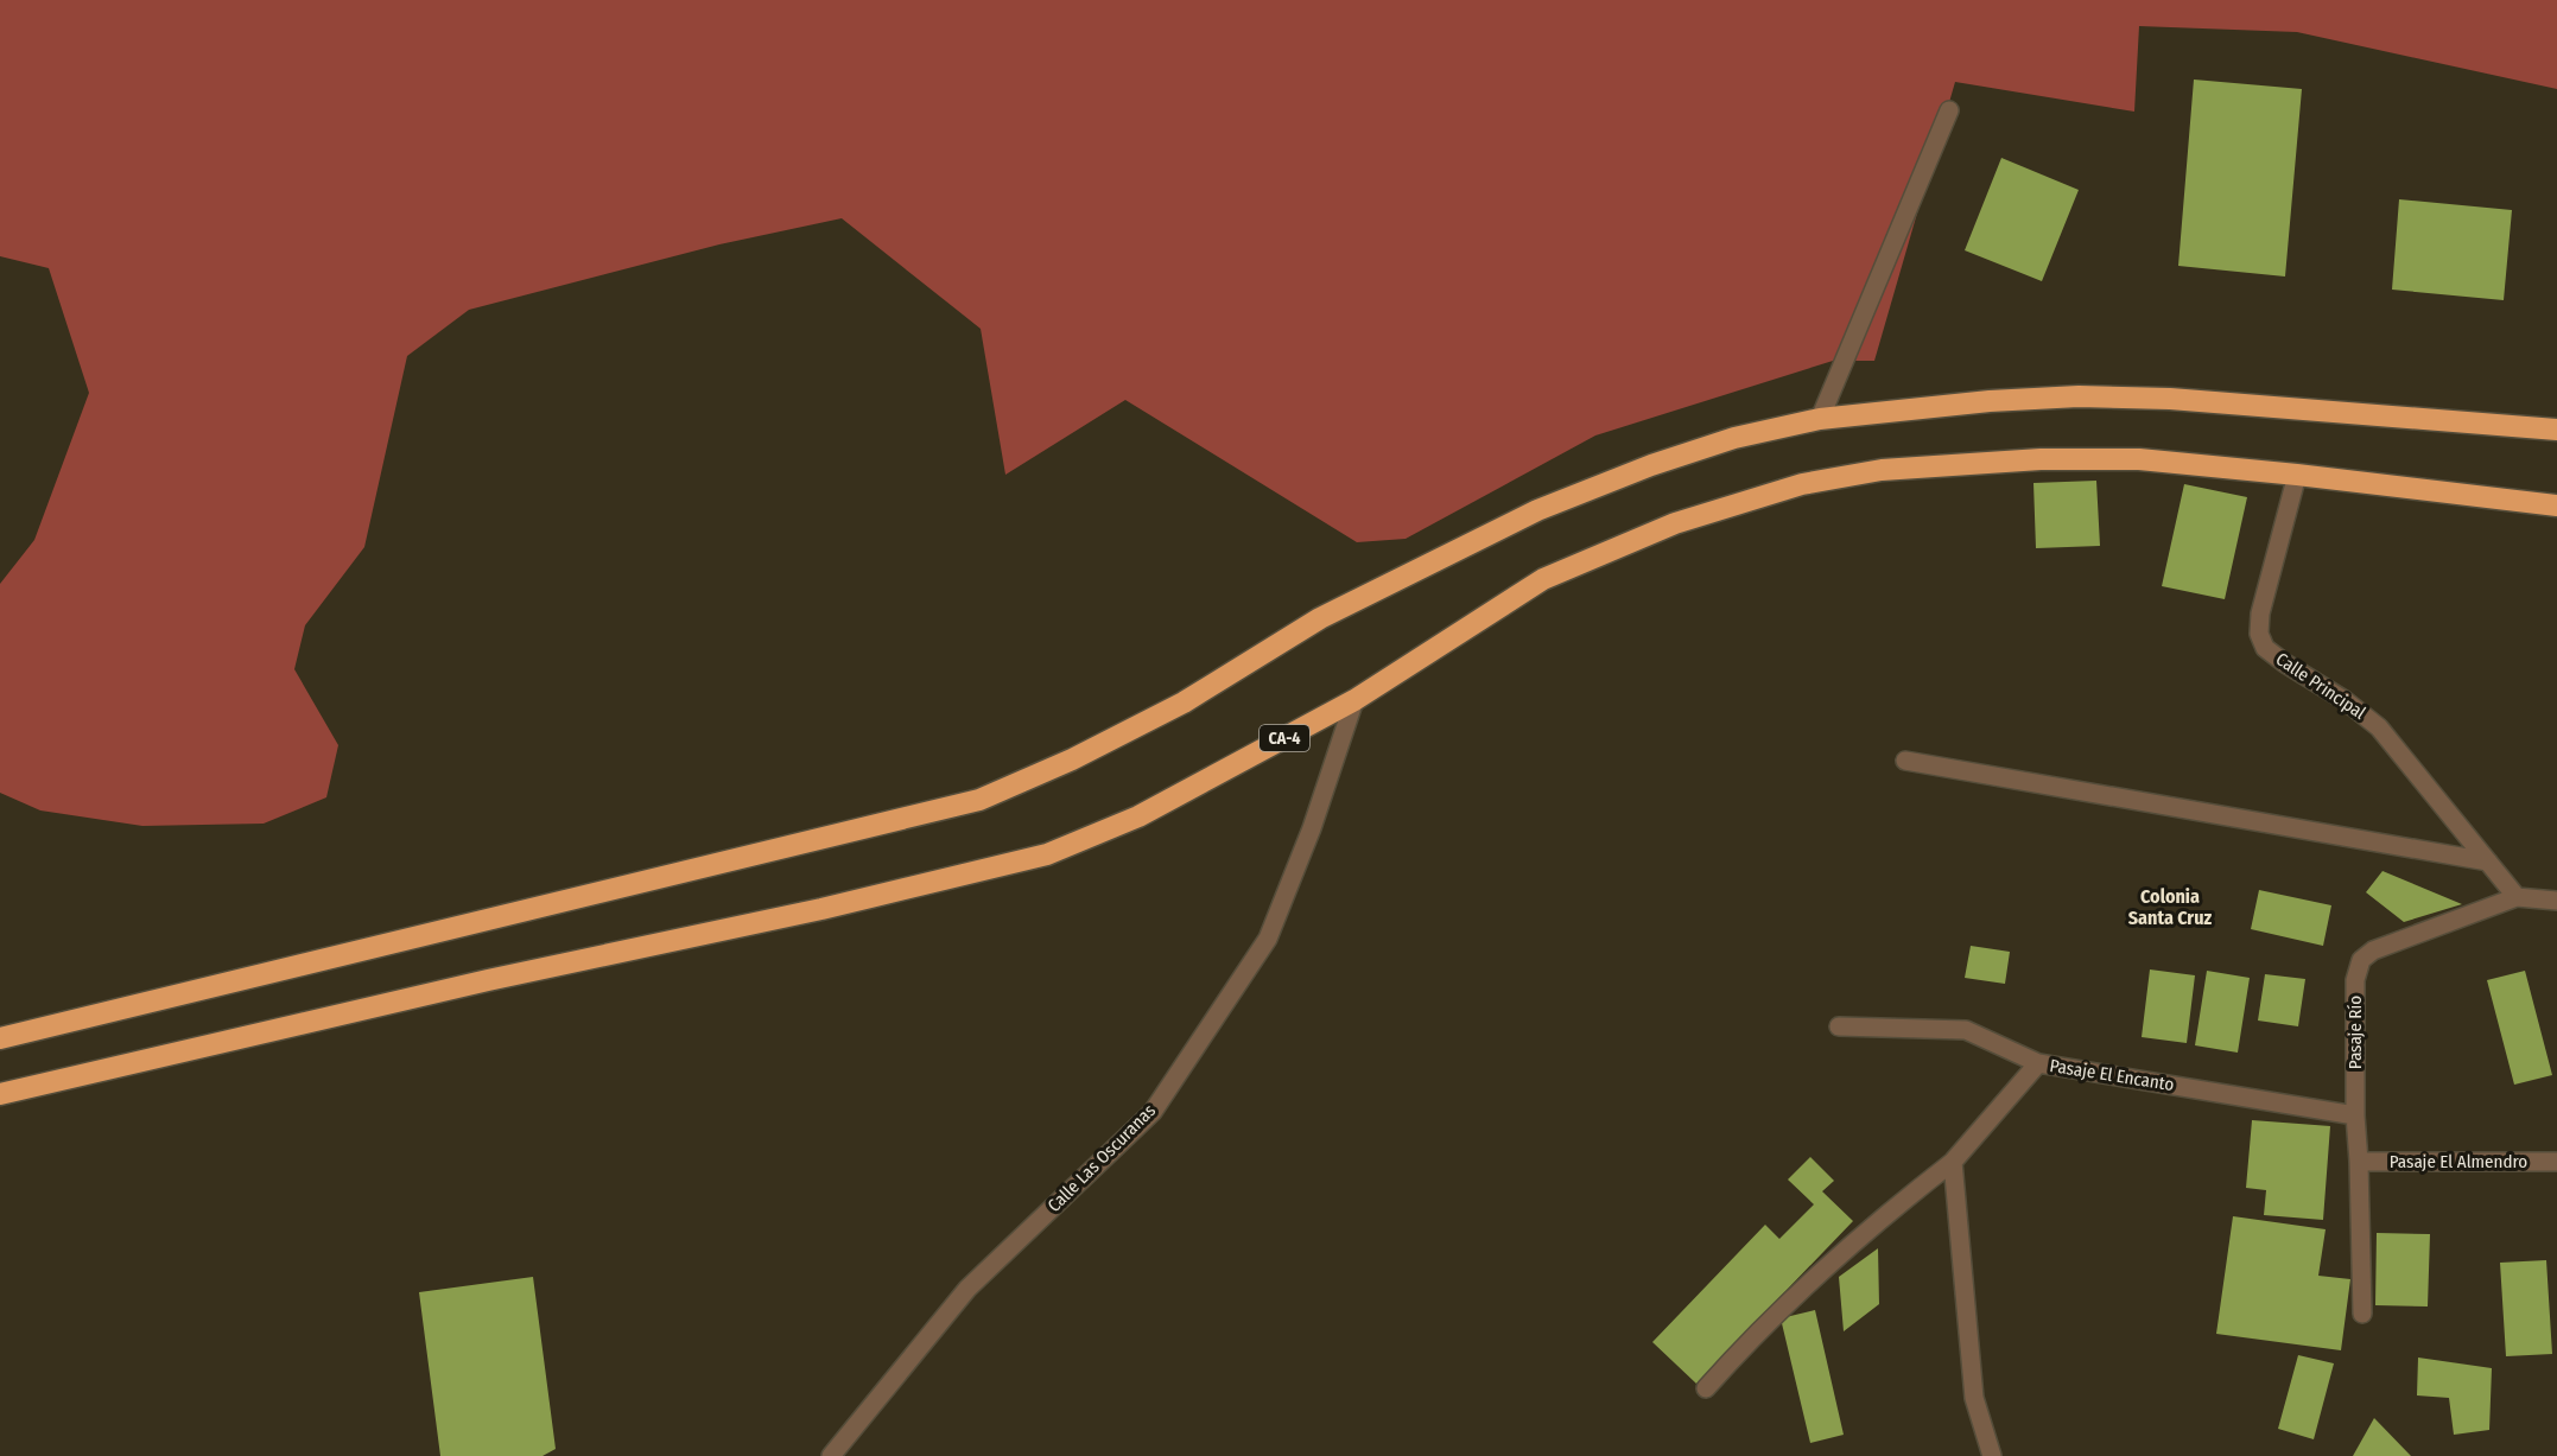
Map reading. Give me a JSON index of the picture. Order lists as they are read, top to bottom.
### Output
{
  "streets": {
    "highway": ["CA-4"],
    "street": [
      "Calle Principal",
      "Pasaje Río",
      "Pasaje El Encanto",
      "Calle Las Oscuranas",
      "Pasaje El Almendro"
    ]
  },
  "crossings": [
    ["Calle Principal", "CA-4"],
    ["Calle Principal", "Pasaje Río"],
    ["CA-4", "Calle Las Oscuranas"],
    ["Pasaje Río", "Pasaje El Encanto"],
    ["Pasaje Río", "Pasaje El Almendro"]
  ],
  "districts": ["Colonia Santa Cruz"]
}
